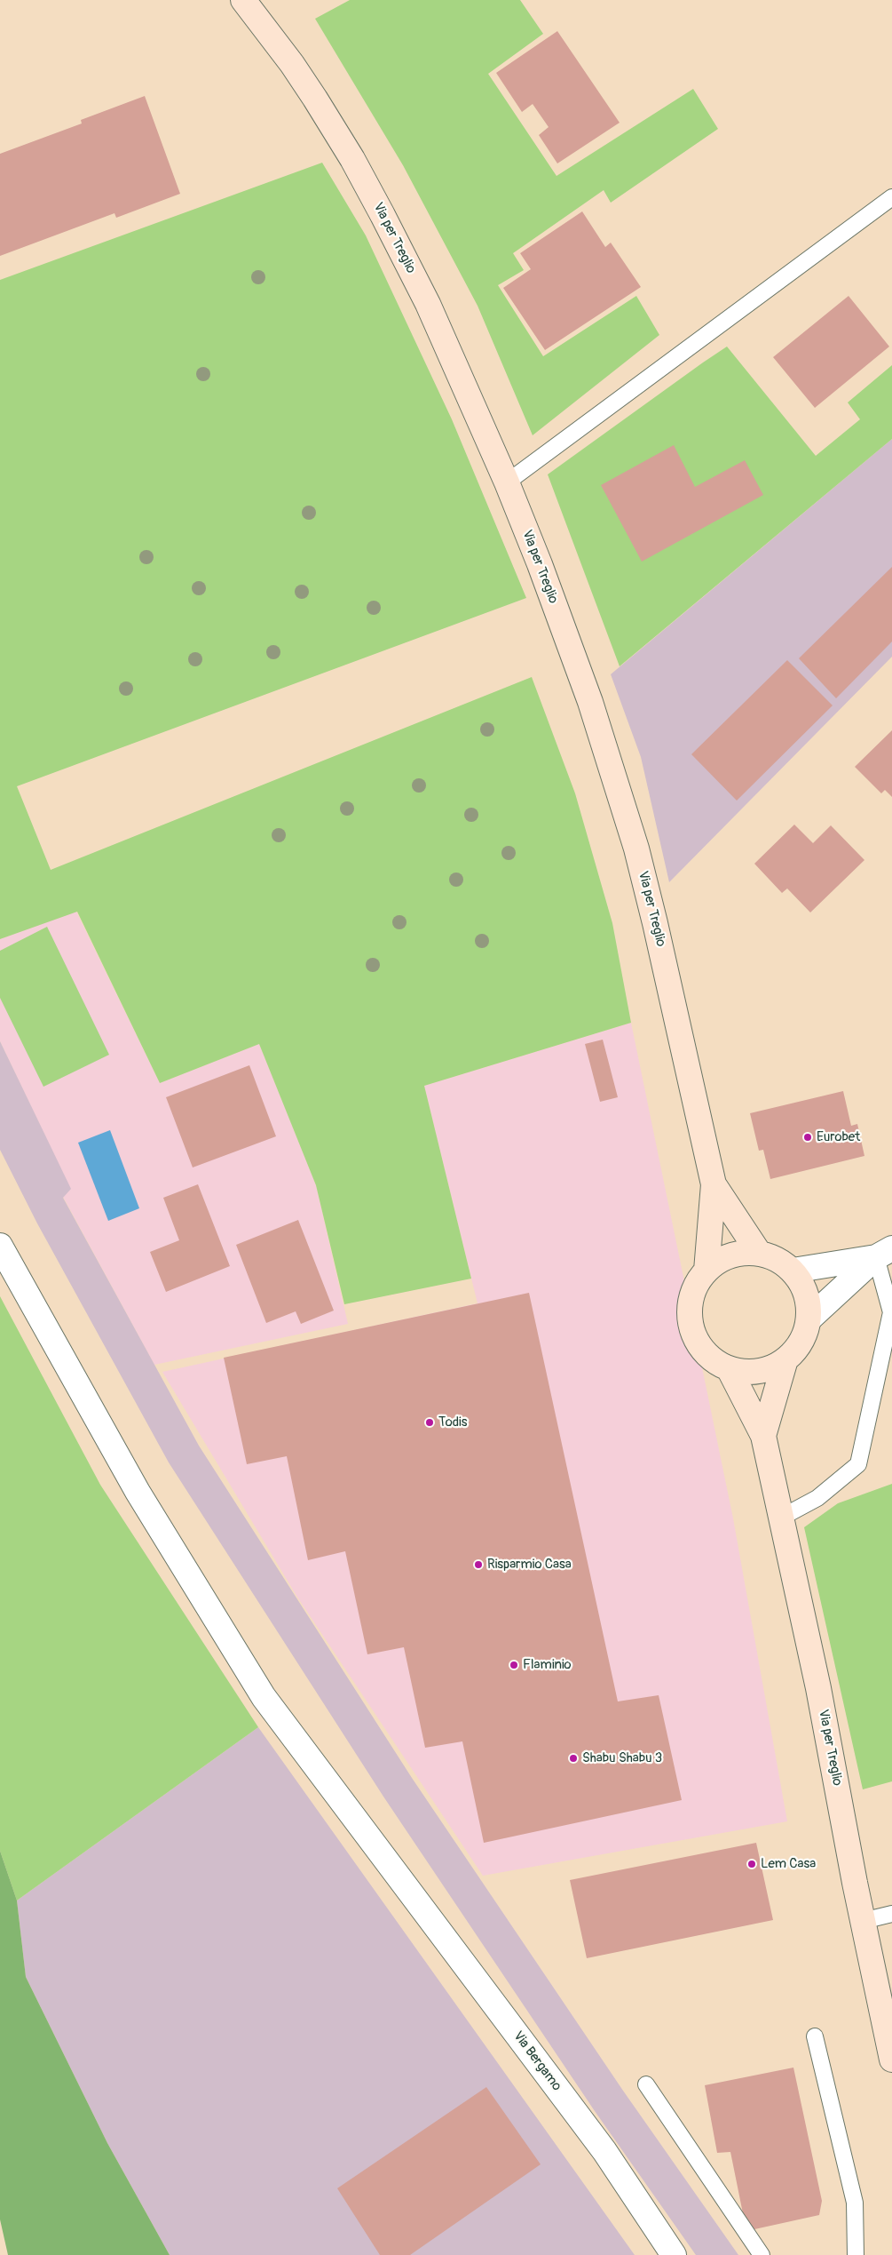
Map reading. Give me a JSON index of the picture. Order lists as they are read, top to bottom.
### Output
{
  "streets": {
    "main road": ["Via per Treglio"],
    "street": ["Via Bergamo"]
  },
  "places": [
    "Eurobet",
    "Todis",
    "Risparmio Casa",
    "Flaminio",
    "Shabu Shabu 3",
    "Lem Casa"
  ]
}
